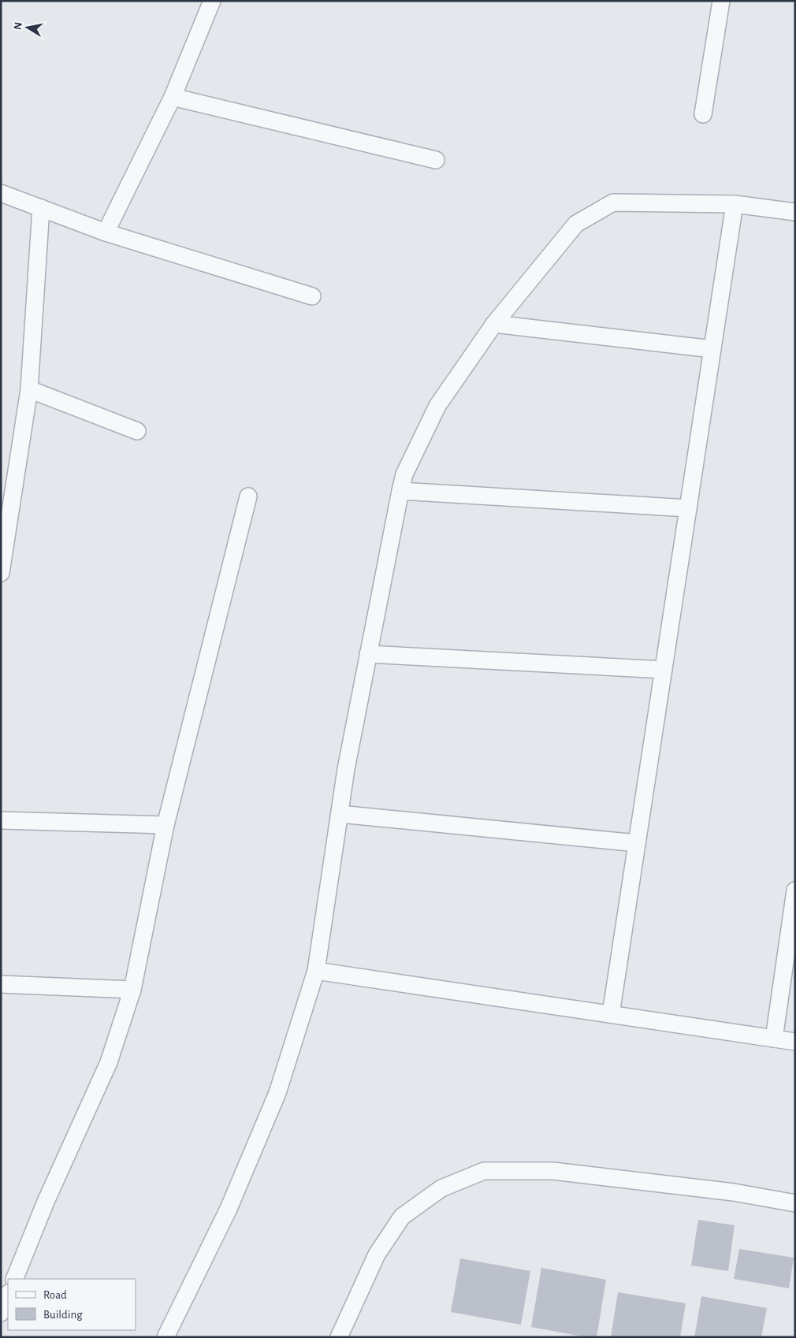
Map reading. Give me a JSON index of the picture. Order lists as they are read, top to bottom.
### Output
{
  "legend": ["Road", "Building"],
  "north": "left"
}
